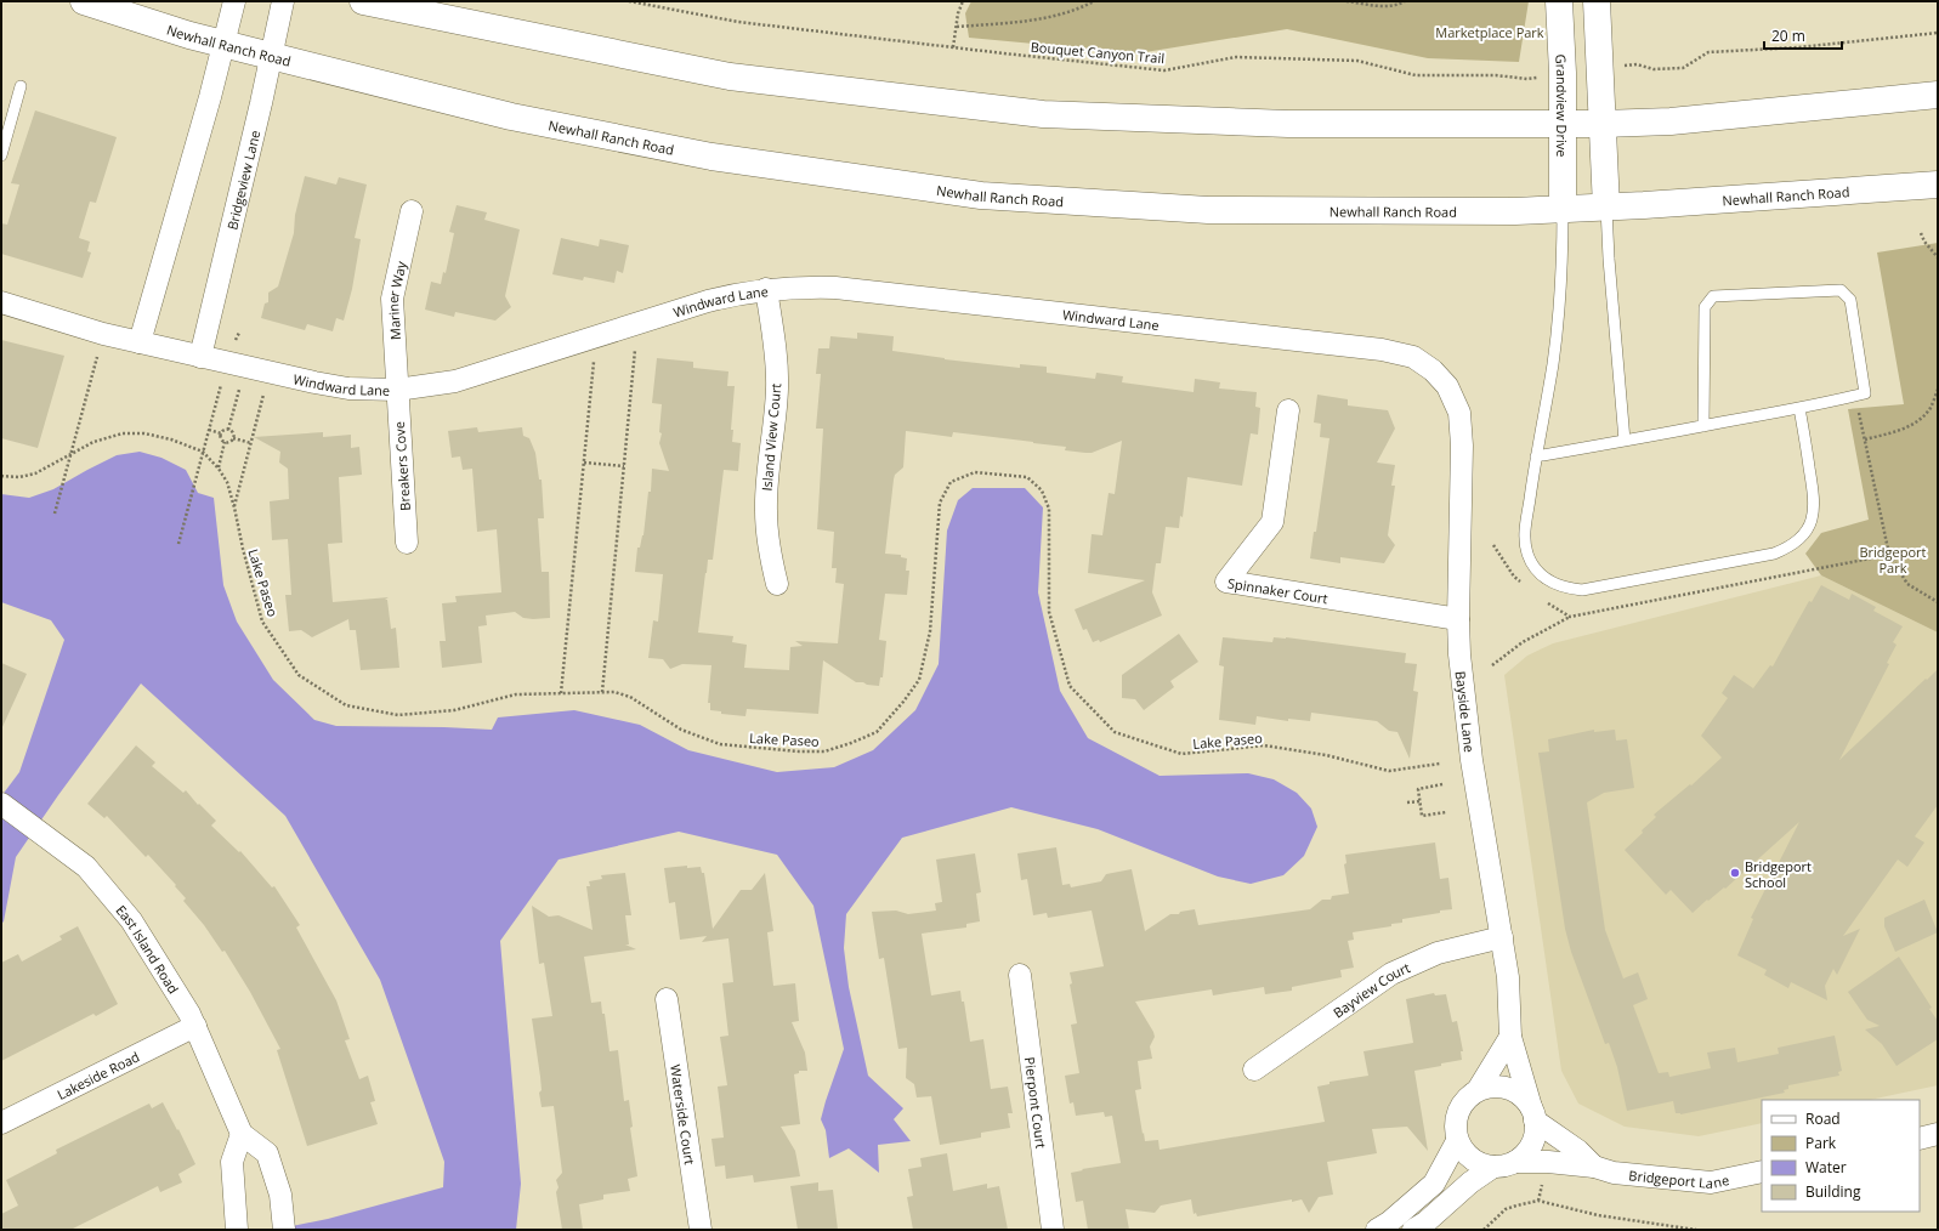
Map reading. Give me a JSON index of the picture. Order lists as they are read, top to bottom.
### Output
{
  "streets": {
    "main road": ["Newhall Ranch Road", "Grandview Drive"],
    "street": [
      "Bridgeview Lane",
      "Mariner Way",
      "Windward Lane",
      "Island View Court",
      "Breakers Cove",
      "Spinnaker Court",
      "Bayside Lane",
      "East Island Road",
      "Bayview Court",
      "Lakeside Road",
      "Pierpont Court",
      "Waterside Court",
      "Bridgeport Lane"
    ],
    "path": ["Bouquet Canyon Trail", "Lake Paseo"]
  },
  "crossings": [
    ["Newhall Ranch Road", "Grandview Drive"],
    ["Newhall Ranch Road", "Bridgeview Lane"],
    ["Bouquet Canyon Trail", "Grandview Drive"],
    ["Bridgeview Lane", "Windward Lane"],
    ["Mariner Way", "Windward Lane"],
    ["Mariner Way", "Breakers Cove"],
    ["Windward Lane", "Island View Court"],
    ["Windward Lane", "Breakers Cove"],
    ["Windward Lane", "Bayside Lane"],
    ["Spinnaker Court", "Bayside Lane"],
    ["Bayside Lane", "Bayview Court"],
    ["Bayside Lane", "Bridgeport Lane"],
    ["East Island Road", "Lakeside Road"]
  ],
  "parks": ["Marketplace Park", "Bridgeport Park"],
  "places": ["Bridgeport School"],
  "legend": [
    "Road",
    "Park",
    "Water",
    "Building"
  ],
  "scale_bar": "20 m"
}
